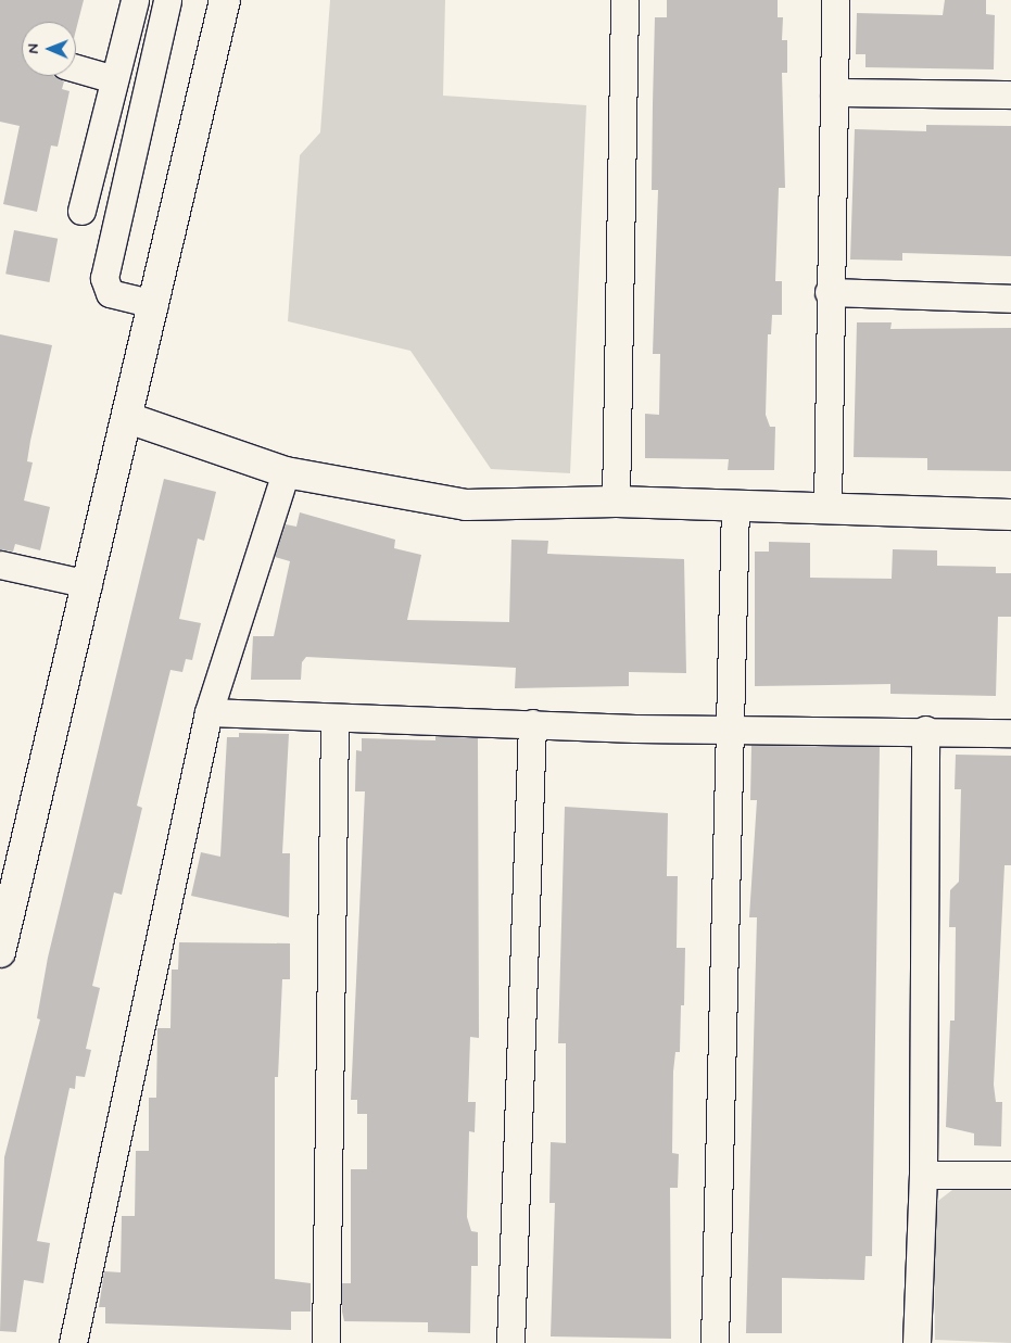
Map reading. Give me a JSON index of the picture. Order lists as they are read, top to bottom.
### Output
{
  "north": "left"
}
